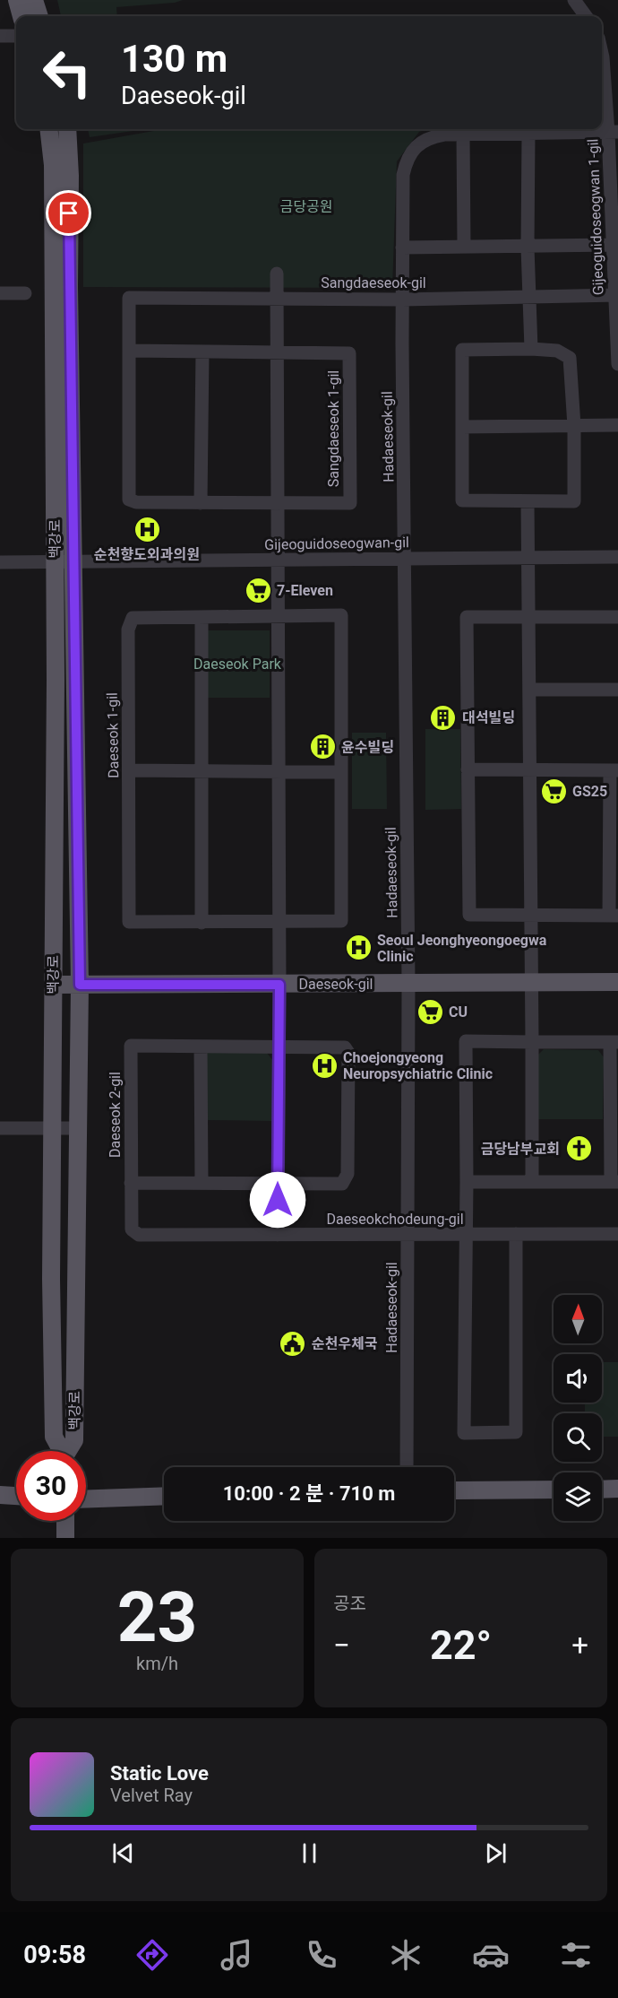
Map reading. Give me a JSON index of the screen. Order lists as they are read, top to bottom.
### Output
{
  "streets": {
    "main road": ["백강로", "Daeseok-gil"],
    "street": [
      "Gijeoguidoseogwan 1-gil",
      "Sangdaeseok-gil",
      "Sangdaeseok 1-gil",
      "Hadaeseok-gil",
      "Gijeoguidoseogwan-gil",
      "Daeseok 1-gil",
      "Daeseok 2-gil",
      "Daeseokchodeung-gil"
    ]
  },
  "crossings": [
    ["Gijeoguidoseogwan 1-gil", "Sangdaeseok-gil"],
    ["Gijeoguidoseogwan 1-gil", "Hadaeseok-gil"],
    ["Sangdaeseok-gil", "Sangdaeseok 1-gil"],
    ["Sangdaeseok-gil", "Hadaeseok-gil"],
    ["Hadaeseok-gil", "Gijeoguidoseogwan-gil"],
    ["Hadaeseok-gil", "Daeseok-gil"],
    ["Hadaeseok-gil", "Daeseokchodeung-gil"],
    ["백강로", "Gijeoguidoseogwan-gil"],
    ["백강로", "Daeseok-gil"],
    ["Daeseok 2-gil", "Daeseokchodeung-gil"]
  ],
  "parks": ["금당공원", "Daeseok Park"],
  "places": {
    "hospital": ["순천향도외과의원", "Seoul Jeonghyeongoegwa Clinic", "Choejongyeong Neuropsychiatric Clinic"],
    "supermarket": ["7-Eleven", "GS25", "CU"],
    "building": ["대석빌딩", "윤수빌딩"],
    "church": ["금당남부교회"],
    "public building": ["순천우체국"]
  },
  "north": "top",
  "page": {
    "turn": ["130 m", "Daeseok-gil"],
    "limit": "30",
    "trip": "10:00 · 2 분 · 710 m",
    "tile": [
      ["23", "km/h"],
      "공조"
    ],
    "heat": ["−", "22°", "+"],
    "song": ["Static Love", "Velvet Ray"],
    "tabs": "09:58"
  }
}
